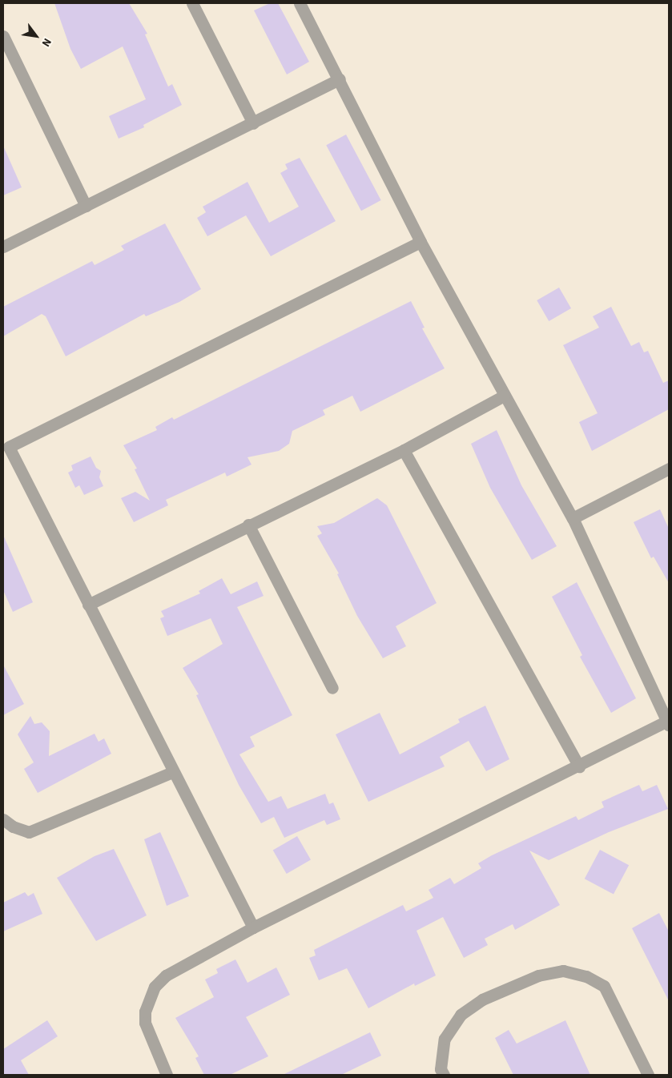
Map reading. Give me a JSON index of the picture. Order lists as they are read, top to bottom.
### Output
{
  "north": "bottom right"
}
